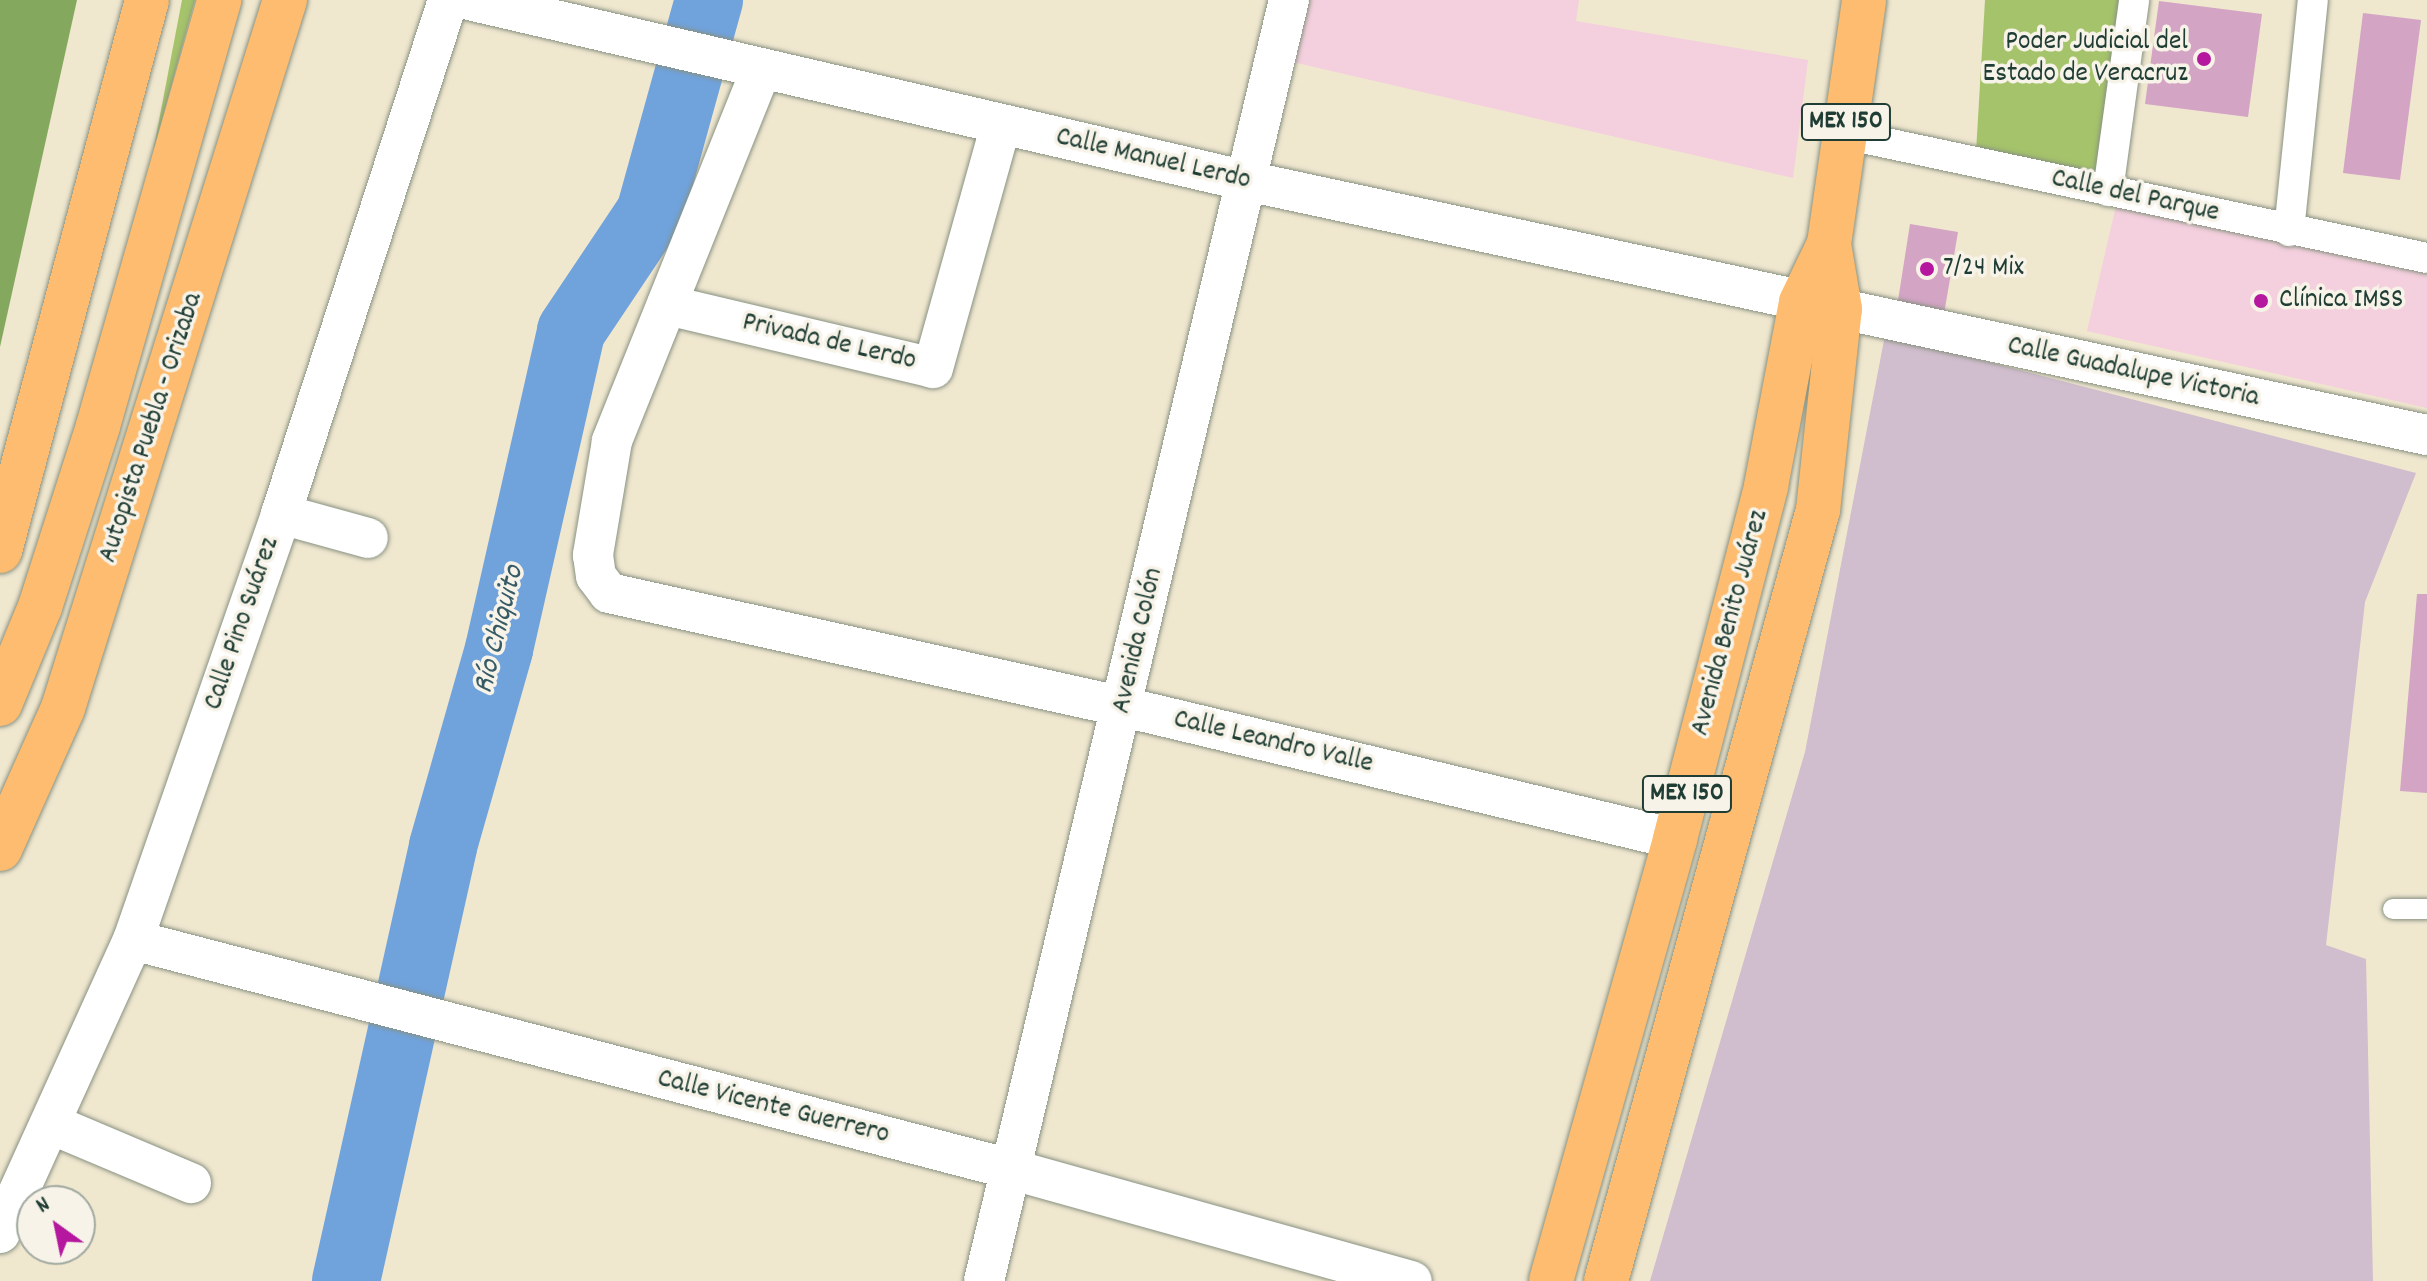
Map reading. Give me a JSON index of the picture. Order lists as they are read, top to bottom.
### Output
{
  "streets": {
    "main road": ["MEX 150", "Autopista Puebla - Orizaba", "Avenida Benito Juárez"],
    "street": [
      "Calle Manuel Lerdo",
      "Calle del Parque",
      "Privada de Lerdo",
      "Calle Guadalupe Victoria",
      "Calle Pino Suárez",
      "Avenida Colón",
      "Calle Leandro Valle",
      "Calle Vicente Guerrero"
    ]
  },
  "crossings": [
    ["Calle Manuel Lerdo", "Privada de Lerdo"],
    ["Calle Manuel Lerdo", "Calle Guadalupe Victoria"],
    ["Calle Manuel Lerdo", "Avenida Benito Juárez"],
    ["Calle Manuel Lerdo", "Avenida Colón"],
    ["Calle del Parque", "Avenida Benito Juárez"],
    ["Privada de Lerdo", "Calle Leandro Valle"],
    ["Calle Guadalupe Victoria", "Avenida Benito Juárez"],
    ["Avenida Benito Juárez", "Calle Leandro Valle"],
    ["Calle Pino Suárez", "Calle Vicente Guerrero"],
    ["Avenida Colón", "Calle Leandro Valle"],
    ["Avenida Colón", "Calle Vicente Guerrero"]
  ],
  "water": ["Río Chiquito"],
  "places": ["Poder Judicial del Estado de Veracruz", "7/24 Mix", "Clínica IMSS"],
  "north": "top left"
}
